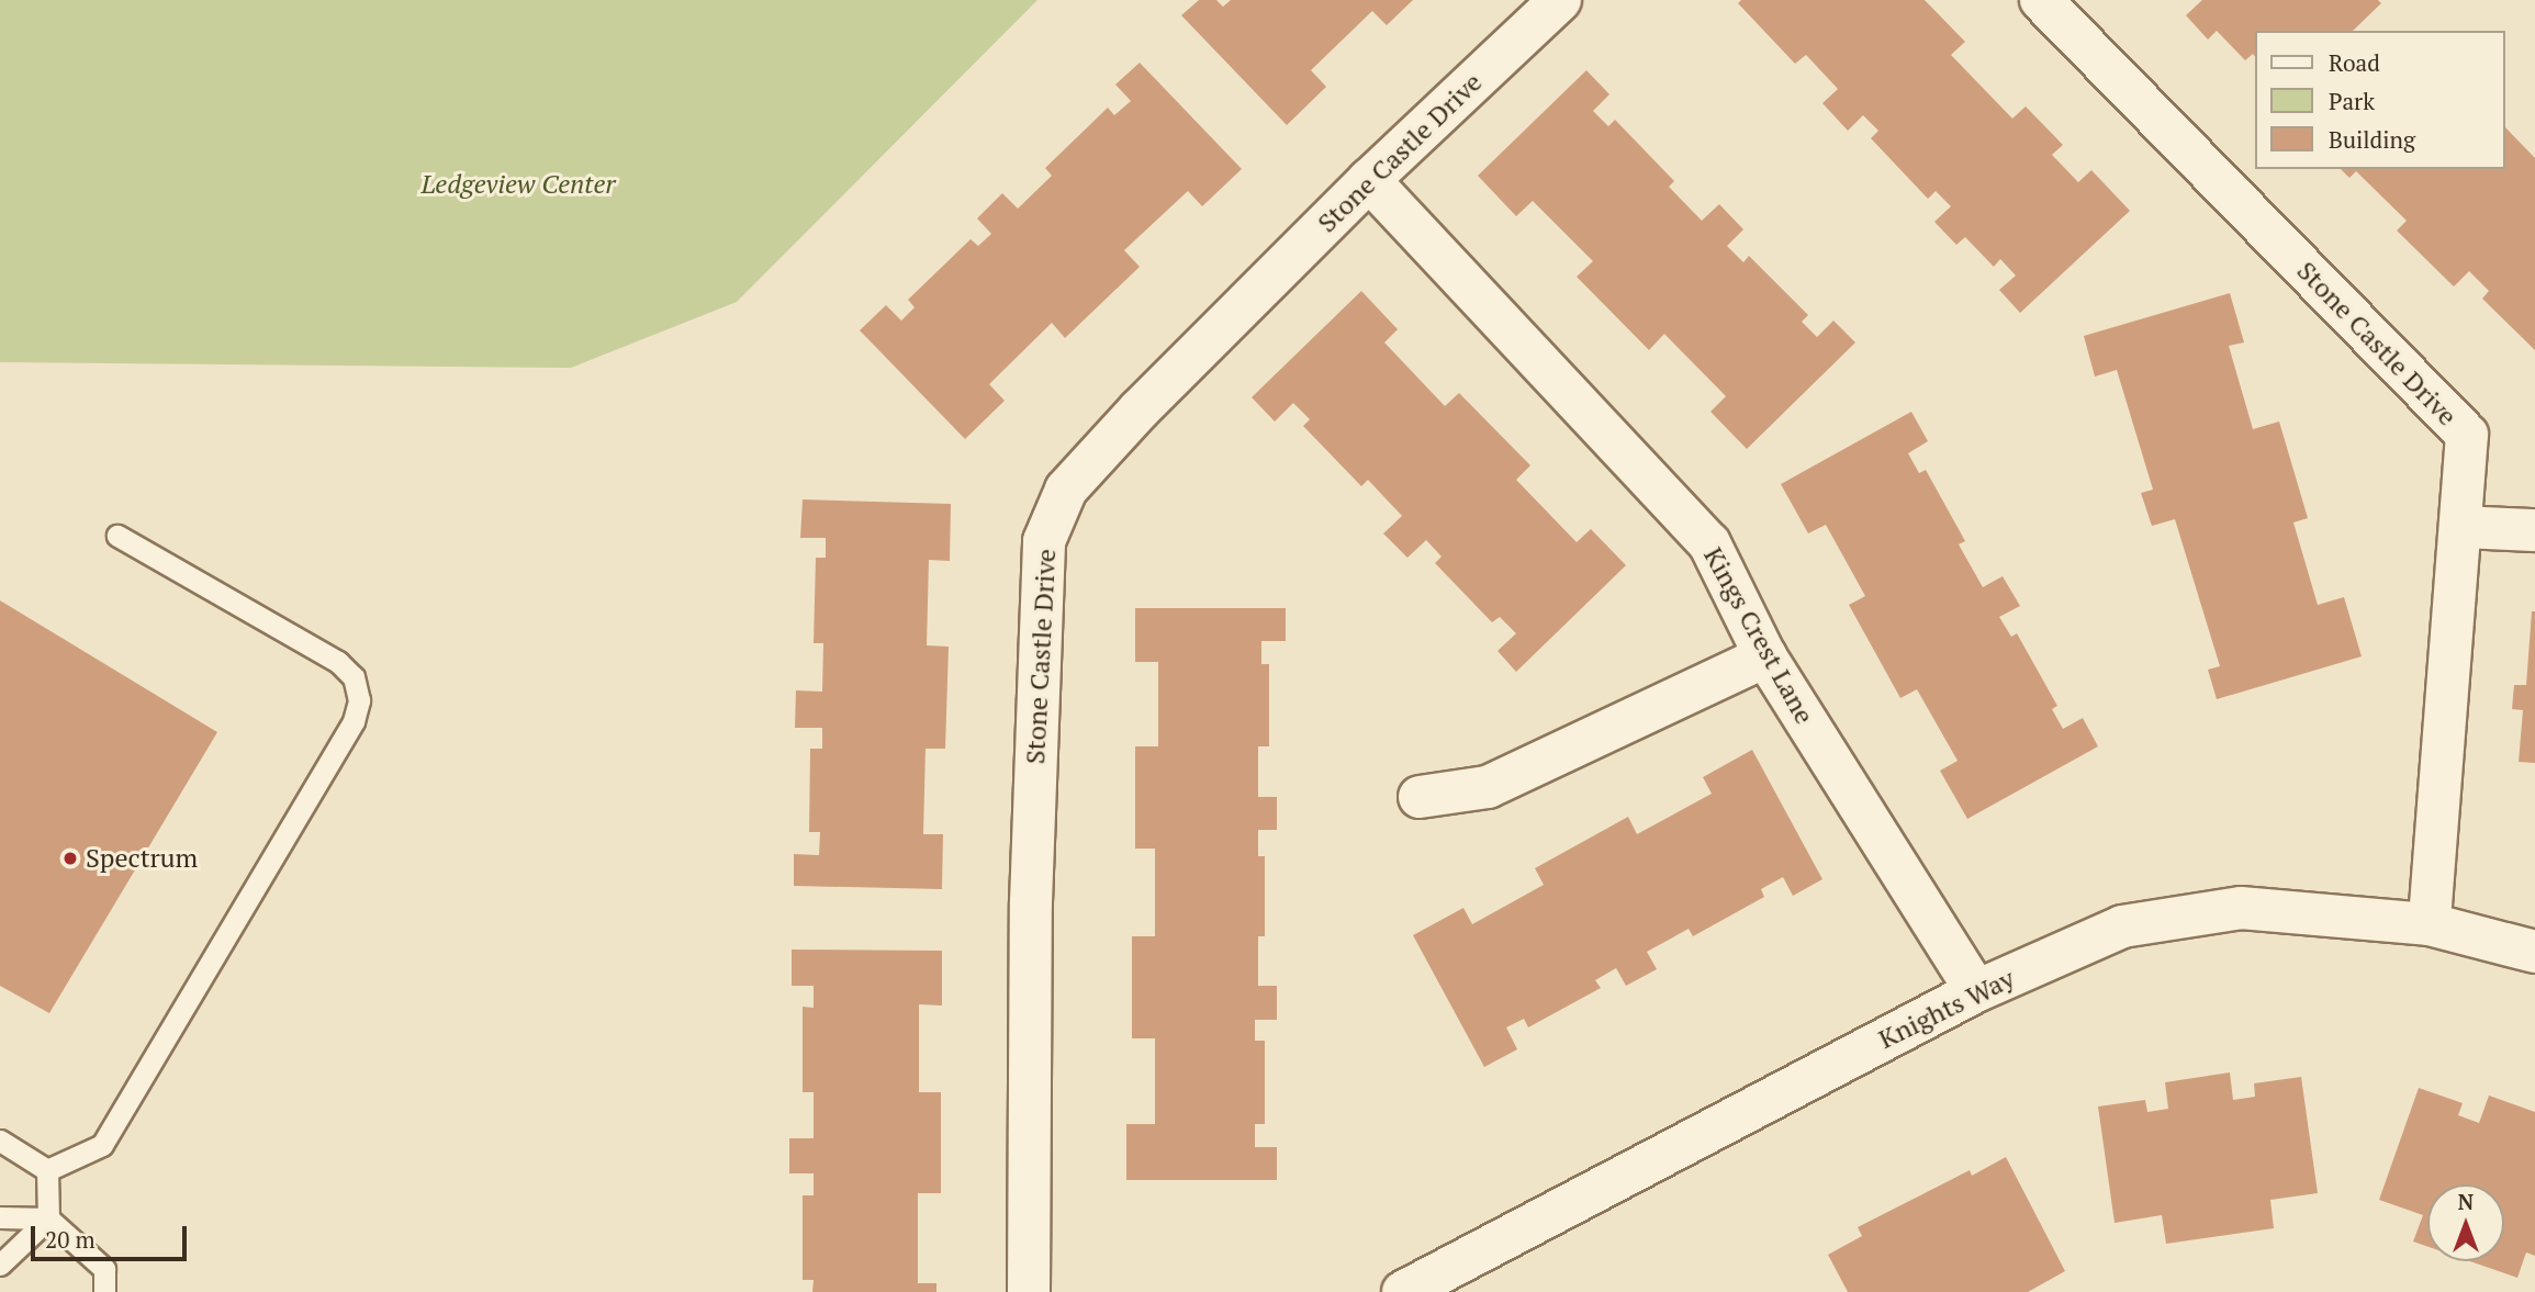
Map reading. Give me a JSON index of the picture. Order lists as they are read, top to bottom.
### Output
{
  "streets": {
    "street": ["Stone Castle Drive", "Kings Crest Lane", "Knights Way"]
  },
  "crossings": [
    ["Stone Castle Drive", "Kings Crest Lane"],
    ["Stone Castle Drive", "Knights Way"],
    ["Kings Crest Lane", "Knights Way"]
  ],
  "parks": ["Ledgeview Center"],
  "places": ["Spectrum"],
  "legend": ["Road", "Park", "Building"],
  "scale_bar": "20 m",
  "north": "top"
}
